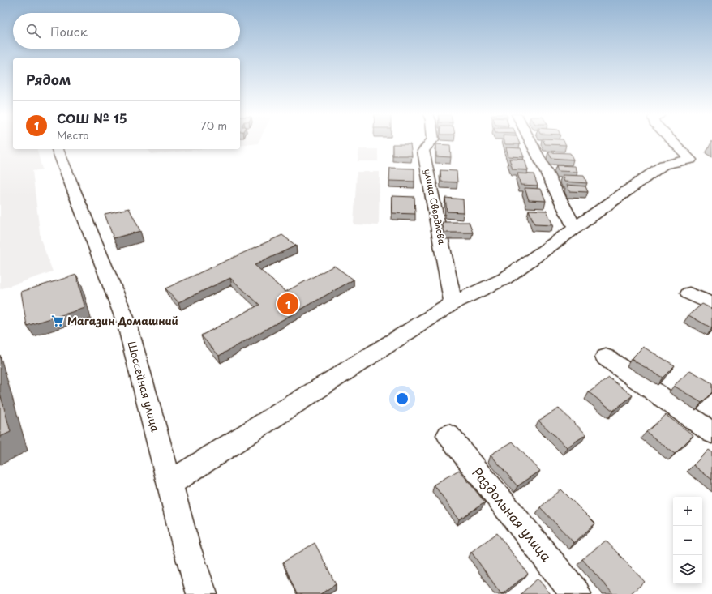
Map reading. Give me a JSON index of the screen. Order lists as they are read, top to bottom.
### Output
{
  "streets": {
    "street": ["улица Свердлова", "Шоссейная улица", "Раздольная улица"]
  },
  "places": {
    "supermarket": ["Магазин Домашний"]
  },
  "page": {
    "search": "Поиск",
    "heading": "Рядом",
    "list": [
      {
        "mark": "1",
        "name": "СОШ № 15",
        "note": "Место",
        "value": "70 m"
      }
    ],
    "pins": "1",
    "map_buttons": ["+", "−"]
  }
}
